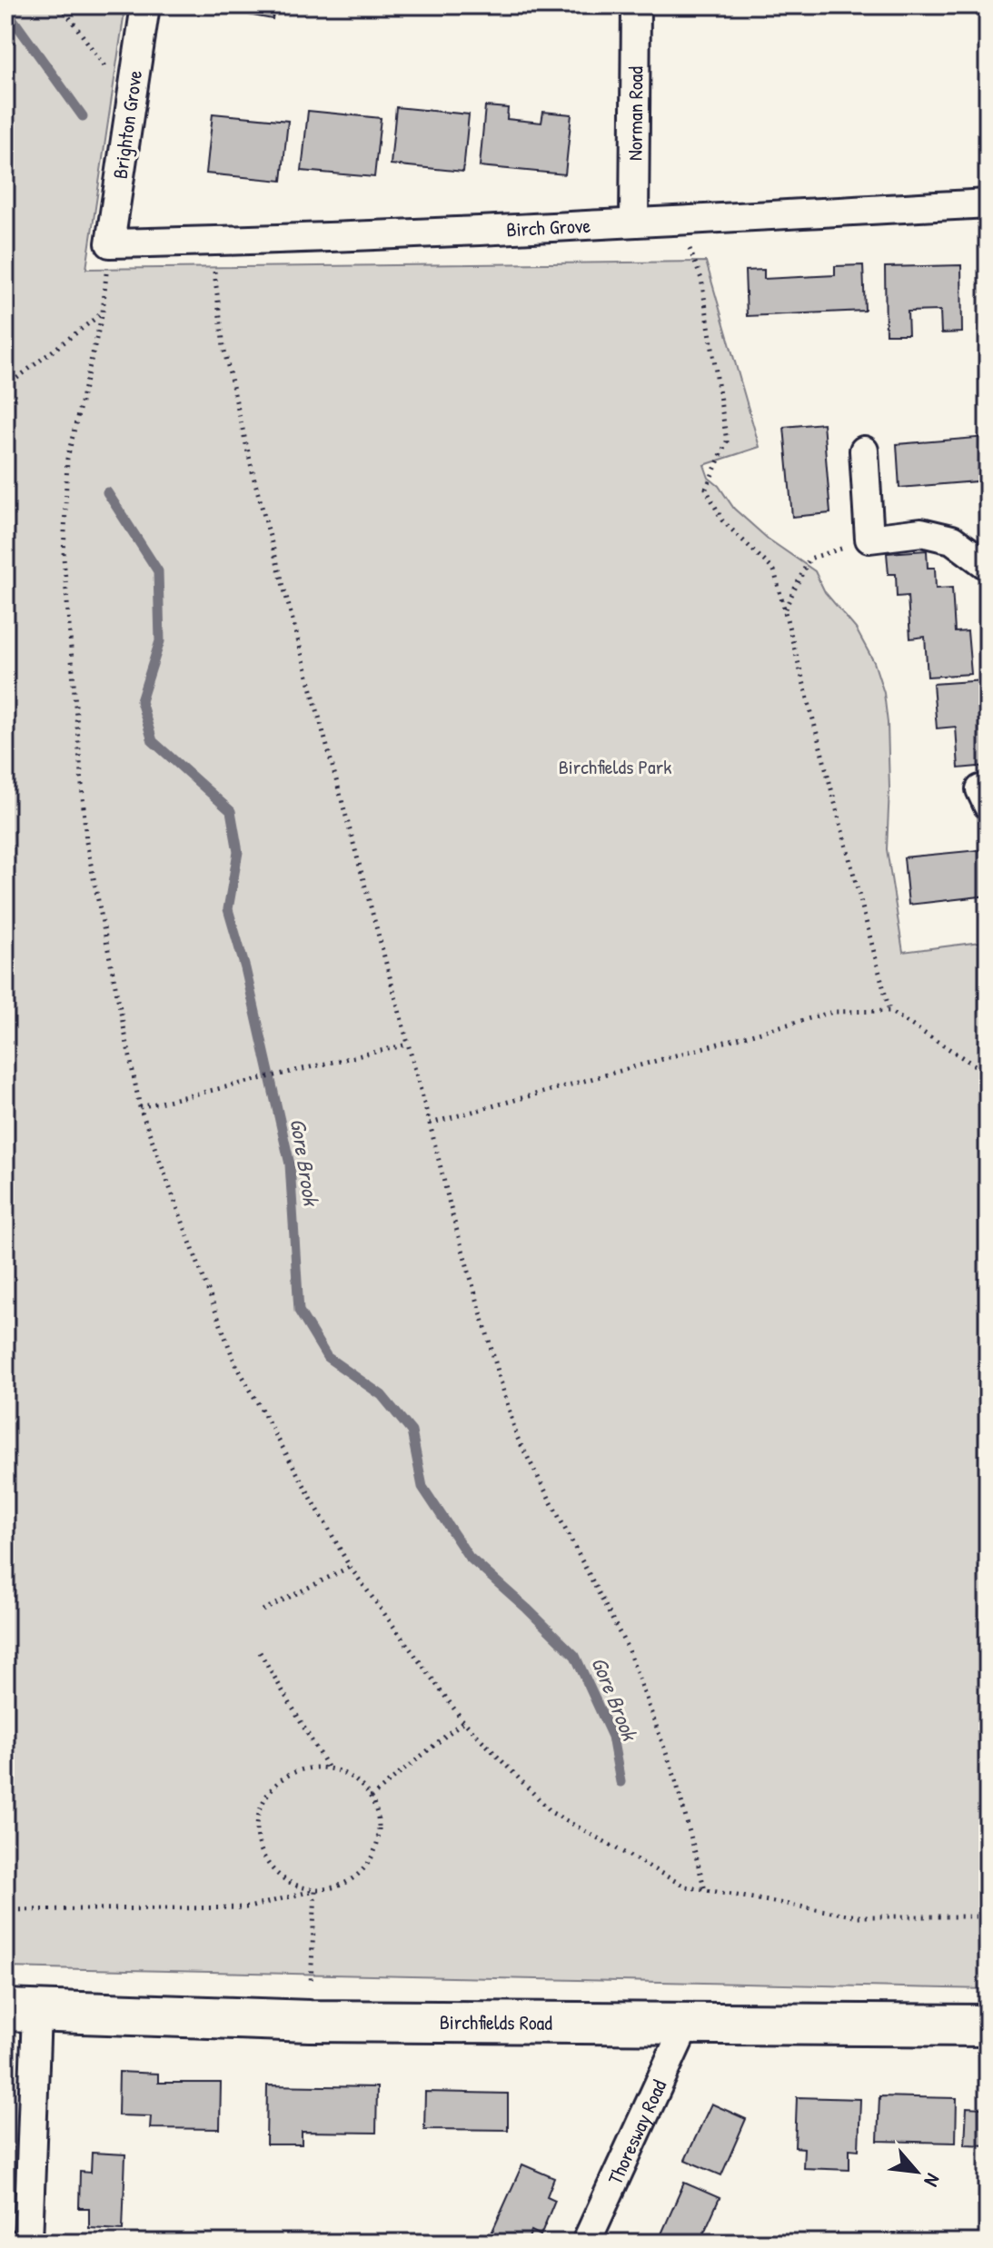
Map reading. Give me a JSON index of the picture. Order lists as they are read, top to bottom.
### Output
{
  "streets": {
    "highway": ["Birchfields Road"],
    "street": [
      "Norman Road",
      "Brighton Grove",
      "Birch Grove",
      "Thoresway Road"
    ]
  },
  "crossings": [
    ["Norman Road", "Birch Grove"],
    ["Brighton Grove", "Birch Grove"],
    ["Birchfields Road", "Thoresway Road"]
  ],
  "water": ["Gore Brook"],
  "parks": ["Birchfields Park"],
  "north": "bottom right"
}
